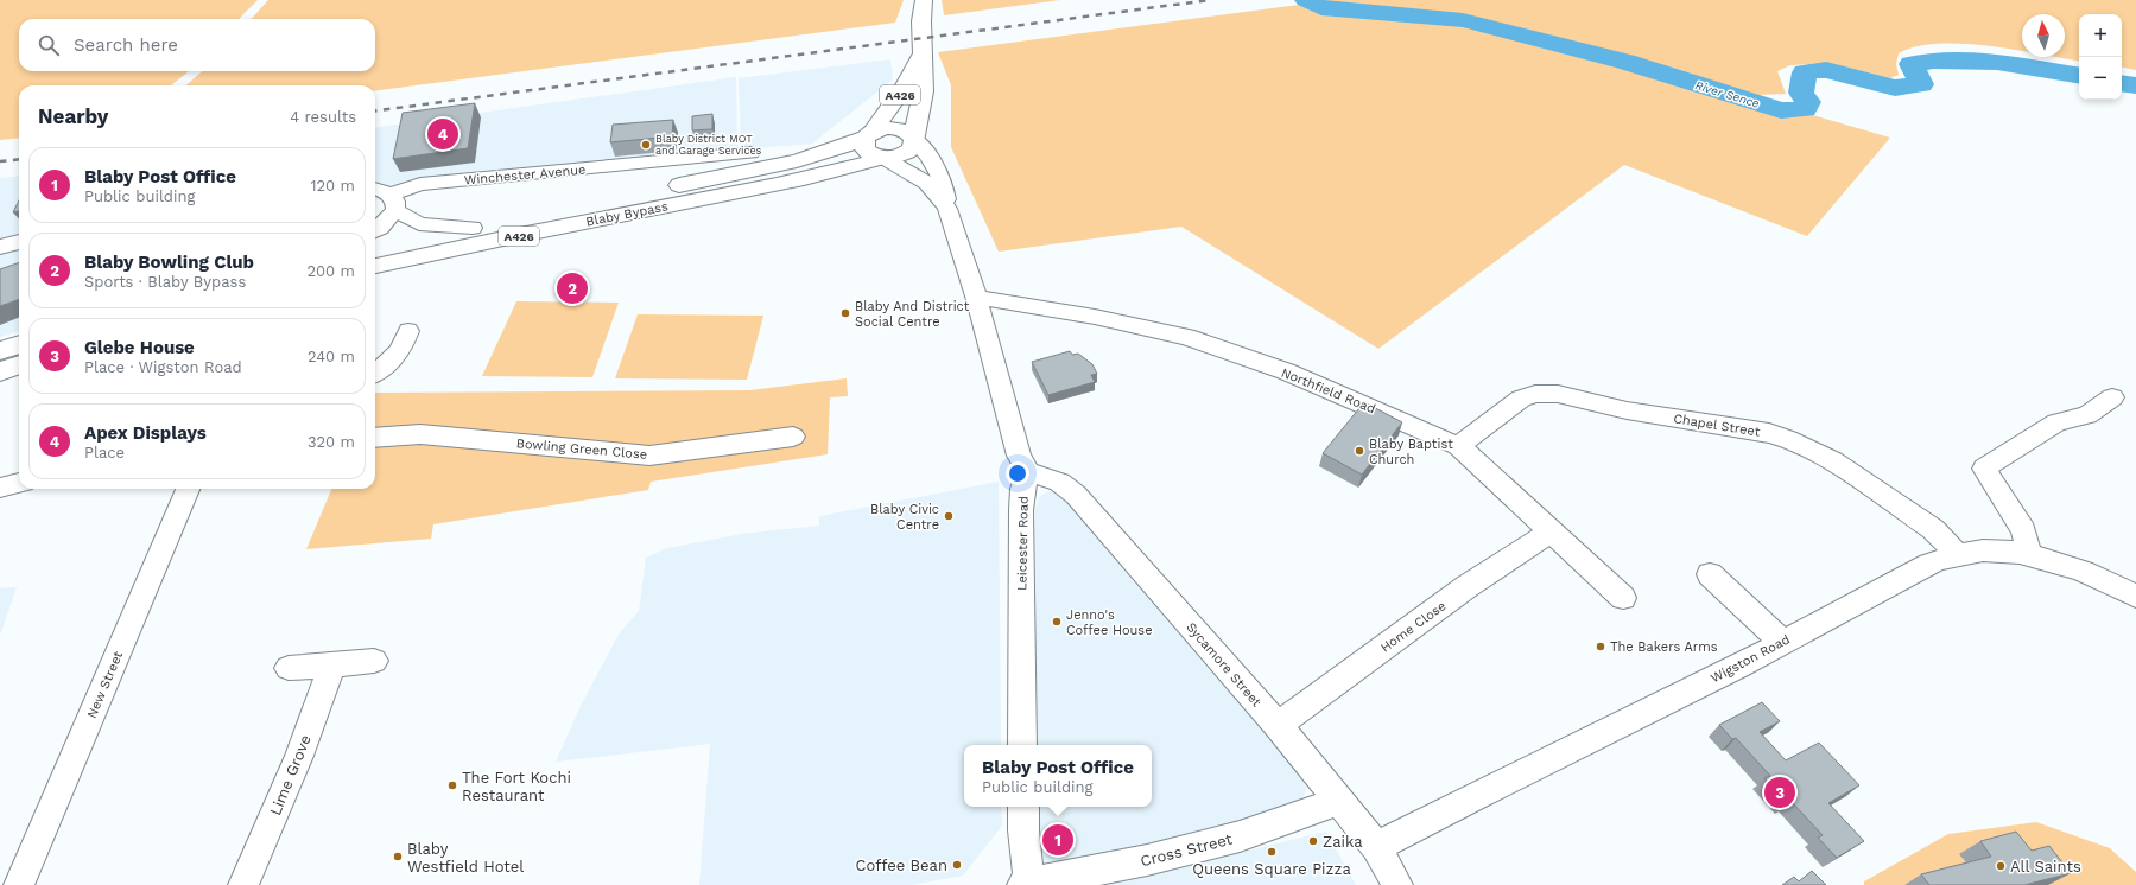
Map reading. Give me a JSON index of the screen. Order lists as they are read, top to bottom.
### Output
{
  "streets": {
    "main road": ["A426", "Blaby Bypass"],
    "street": [
      "Winchester Avenue",
      "Northfield Road",
      "Chapel Street",
      "Bowling Green Close",
      "Leicester Road",
      "Home Close",
      "Wigston Road",
      "Sycamore Street",
      "New Street",
      "Lime Grove",
      "Cross Street"
    ]
  },
  "crossings": [
    ["A426", "Blaby Bypass"],
    ["Northfield Road", "Chapel Street"],
    ["Northfield Road", "Home Close"],
    ["Chapel Street", "Wigston Road"],
    ["Leicester Road", "Sycamore Street"],
    ["Home Close", "Sycamore Street"],
    ["Wigston Road", "Sycamore Street"],
    ["Sycamore Street", "Cross Street"]
  ],
  "water": ["River Sence"],
  "places": [
    "Blaby District MOT and Garage Services",
    "Blaby And District Social Centre",
    "Blaby Baptist Church",
    "Blaby Civic Centre",
    "Jenno's Coffee House",
    "The Bakers Arms",
    "The Fort Kochi Restaurant",
    "Zaika",
    "Queens Square Pizza",
    "Blaby Westfield Hotel",
    "Coffee Bean",
    "All Saints"
  ],
  "north": "top",
  "page": {
    "map_buttons": ["+", "−"],
    "search": "Search here",
    "heading": ["Nearby", "4 results"],
    "pins": [
      "4",
      "2",
      "3",
      "1"
    ],
    "list": [
      {
        "mark": "1",
        "name": "Blaby Post Office",
        "note": "Public building",
        "value": "120 m"
      },
      {
        "mark": "2",
        "name": "Blaby Bowling Club",
        "note": "Sports · Blaby Bypass",
        "value": "200 m"
      },
      {
        "mark": "3",
        "name": "Glebe House",
        "note": "Place · Wigston Road",
        "value": "240 m"
      },
      {
        "mark": "4",
        "name": "Apex Displays",
        "note": "Place",
        "value": "320 m"
      }
    ],
    "popup": ["Blaby Post Office", "Public building"]
  }
}
